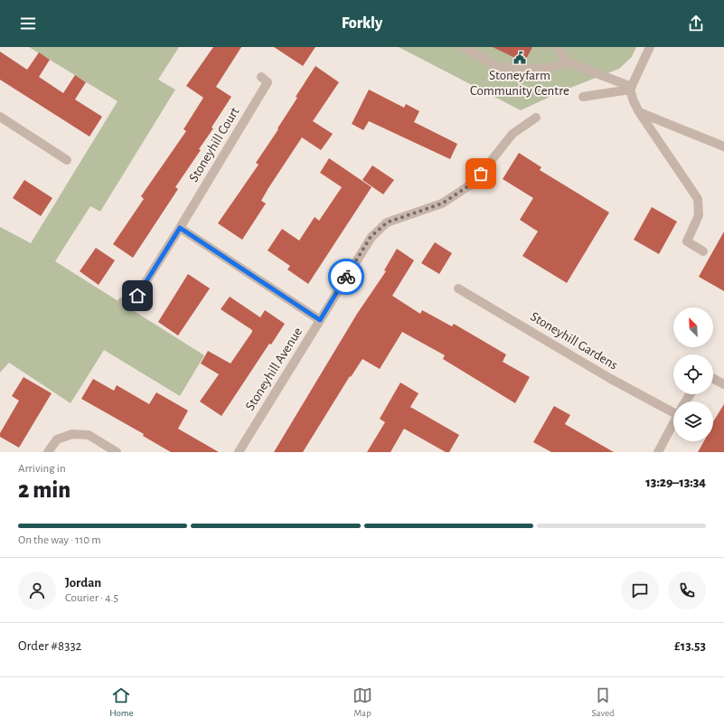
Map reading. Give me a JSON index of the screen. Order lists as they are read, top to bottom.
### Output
{
  "streets": {
    "street": ["Stoneyhill Court", "Stoneyhill Gardens", "Stoneyhill Avenue"]
  },
  "places": {
    "public building": ["Stoneyfarm Community Centre"]
  },
  "north": "top left",
  "page": {
    "header": "Forkly",
    "heading": ["2 min", "Arriving in", "13:29–13:34"],
    "panel": [
      "Jordan",
      "Courier · 4.5",
      "Order #8332",
      "£13.53"
    ],
    "bar": "On the way · 110 m",
    "tabs": ["Home", "Map", "Saved"]
  }
}
